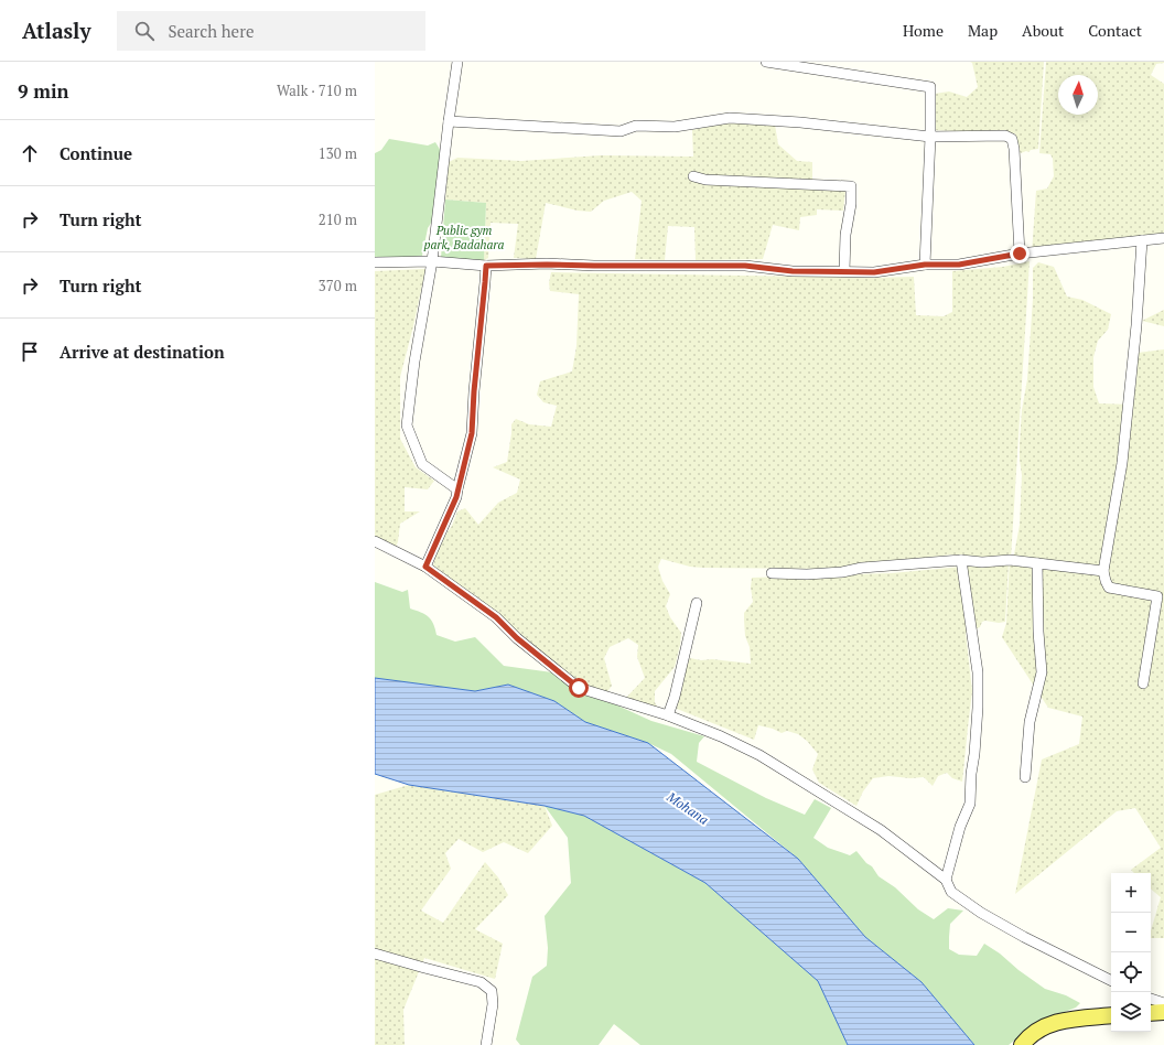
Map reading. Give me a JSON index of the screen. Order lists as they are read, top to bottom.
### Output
{
  "water": ["Mohana"],
  "parks": ["Public gym park, Badahara"],
  "north": "top",
  "page": {
    "header": "Atlasly",
    "search": "Search here",
    "nav": [
      "Home",
      "Map",
      "About",
      "Contact"
    ],
    "heading": ["9 min", "Walk · 710 m"],
    "list": [
      ["Continue", "130 m"],
      ["Turn right", "210 m"],
      ["Turn right", "370 m"],
      "Arrive at destination"
    ],
    "map_buttons": ["+", "−"]
  }
}
